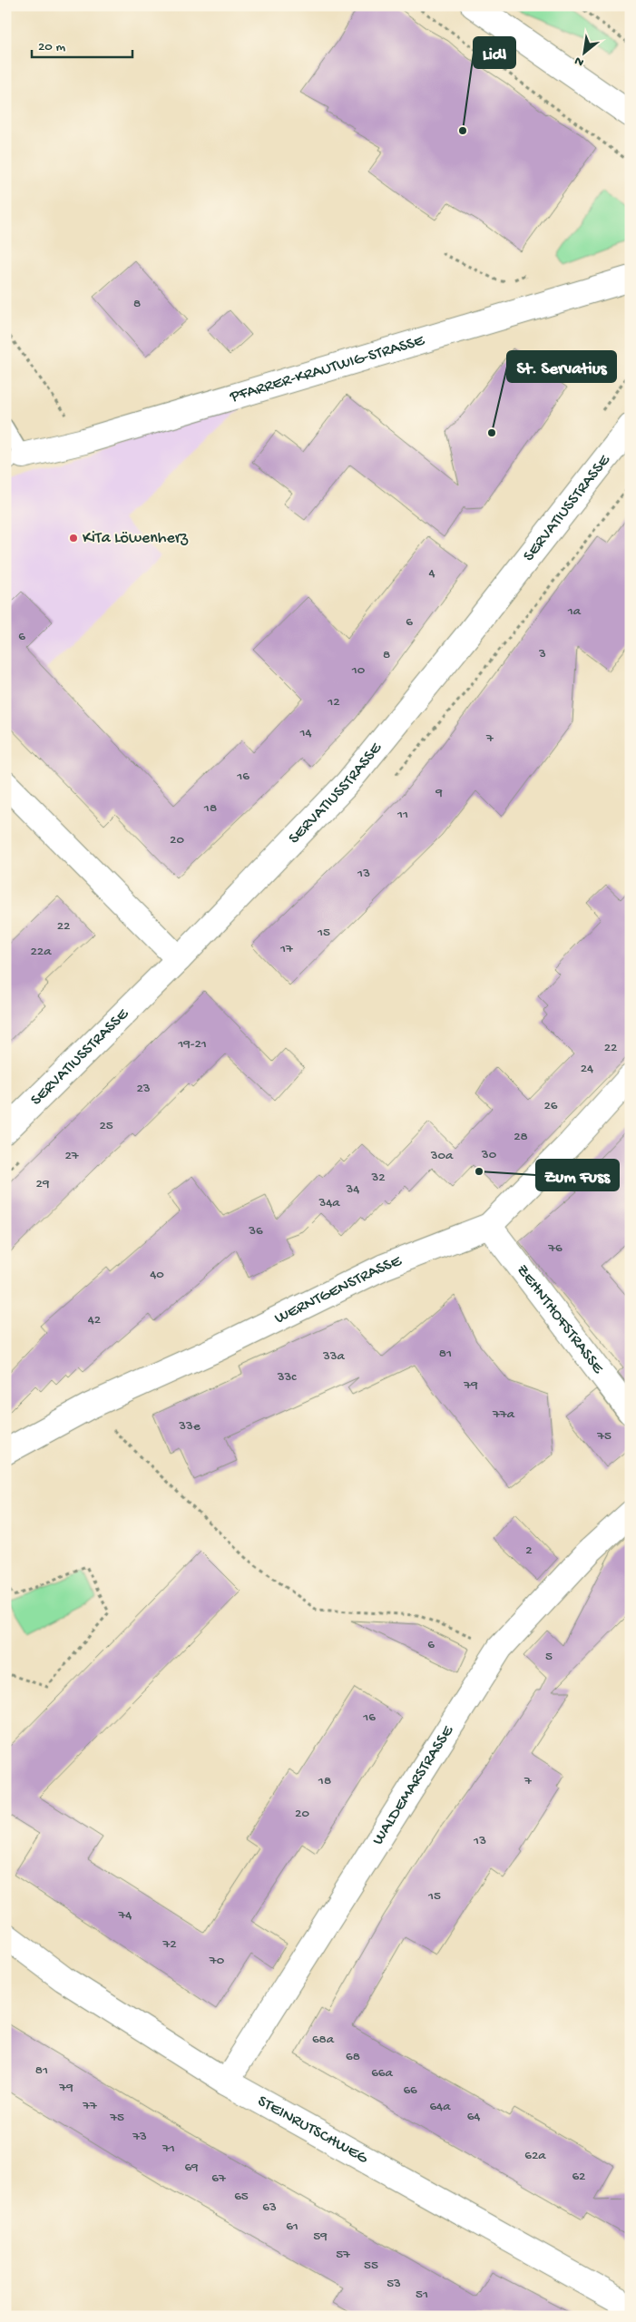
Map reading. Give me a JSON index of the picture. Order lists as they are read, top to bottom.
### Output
{
  "streets": {
    "street": [
      "PFARRER-KRAUTWIG-STRASSE",
      "SERVATIUSSTRASSE",
      "WERNTGENSTRASSE",
      "ZEHNTHOFSTRASSE",
      "WALDEMARSTRASSE",
      "STEINRUTSCHWEG"
    ]
  },
  "crossings": [
    ["WERNTGENSTRASSE", "ZEHNTHOFSTRASSE"],
    ["WALDEMARSTRASSE", "STEINRUTSCHWEG"]
  ],
  "places": [
    "Lidl",
    "St. Servatius",
    "KiTa Löwenherz",
    "Zum Fuss"
  ],
  "house_numbers": [
    "8",
    "4",
    "1a",
    "6",
    "6",
    "3",
    "8",
    "10",
    "12",
    "14",
    "7",
    "16",
    "9",
    "18",
    "11",
    "20",
    "13",
    "22",
    "15",
    "17",
    "22a",
    "19-21",
    "22",
    "24",
    "23",
    "26",
    "25",
    "28",
    "30",
    "27",
    "30a",
    "32",
    "29",
    "34",
    "34a",
    "36",
    "76",
    "40",
    "42",
    "81",
    "33a",
    "33c",
    "79",
    "77a",
    "33e",
    "75",
    "2",
    "6",
    "5",
    "16",
    "18",
    "7",
    "20",
    "13",
    "15",
    "74",
    "72",
    "70",
    "68a",
    "68",
    "81",
    "66a",
    "79",
    "66",
    "77",
    "64a",
    "64",
    "75",
    "73",
    "71",
    "62a",
    "69",
    "62",
    "67",
    "65",
    "63",
    "61",
    "59",
    "57",
    "55",
    "53",
    "51"
  ],
  "scale_bar": "20 m",
  "north": "bottom left"
}
